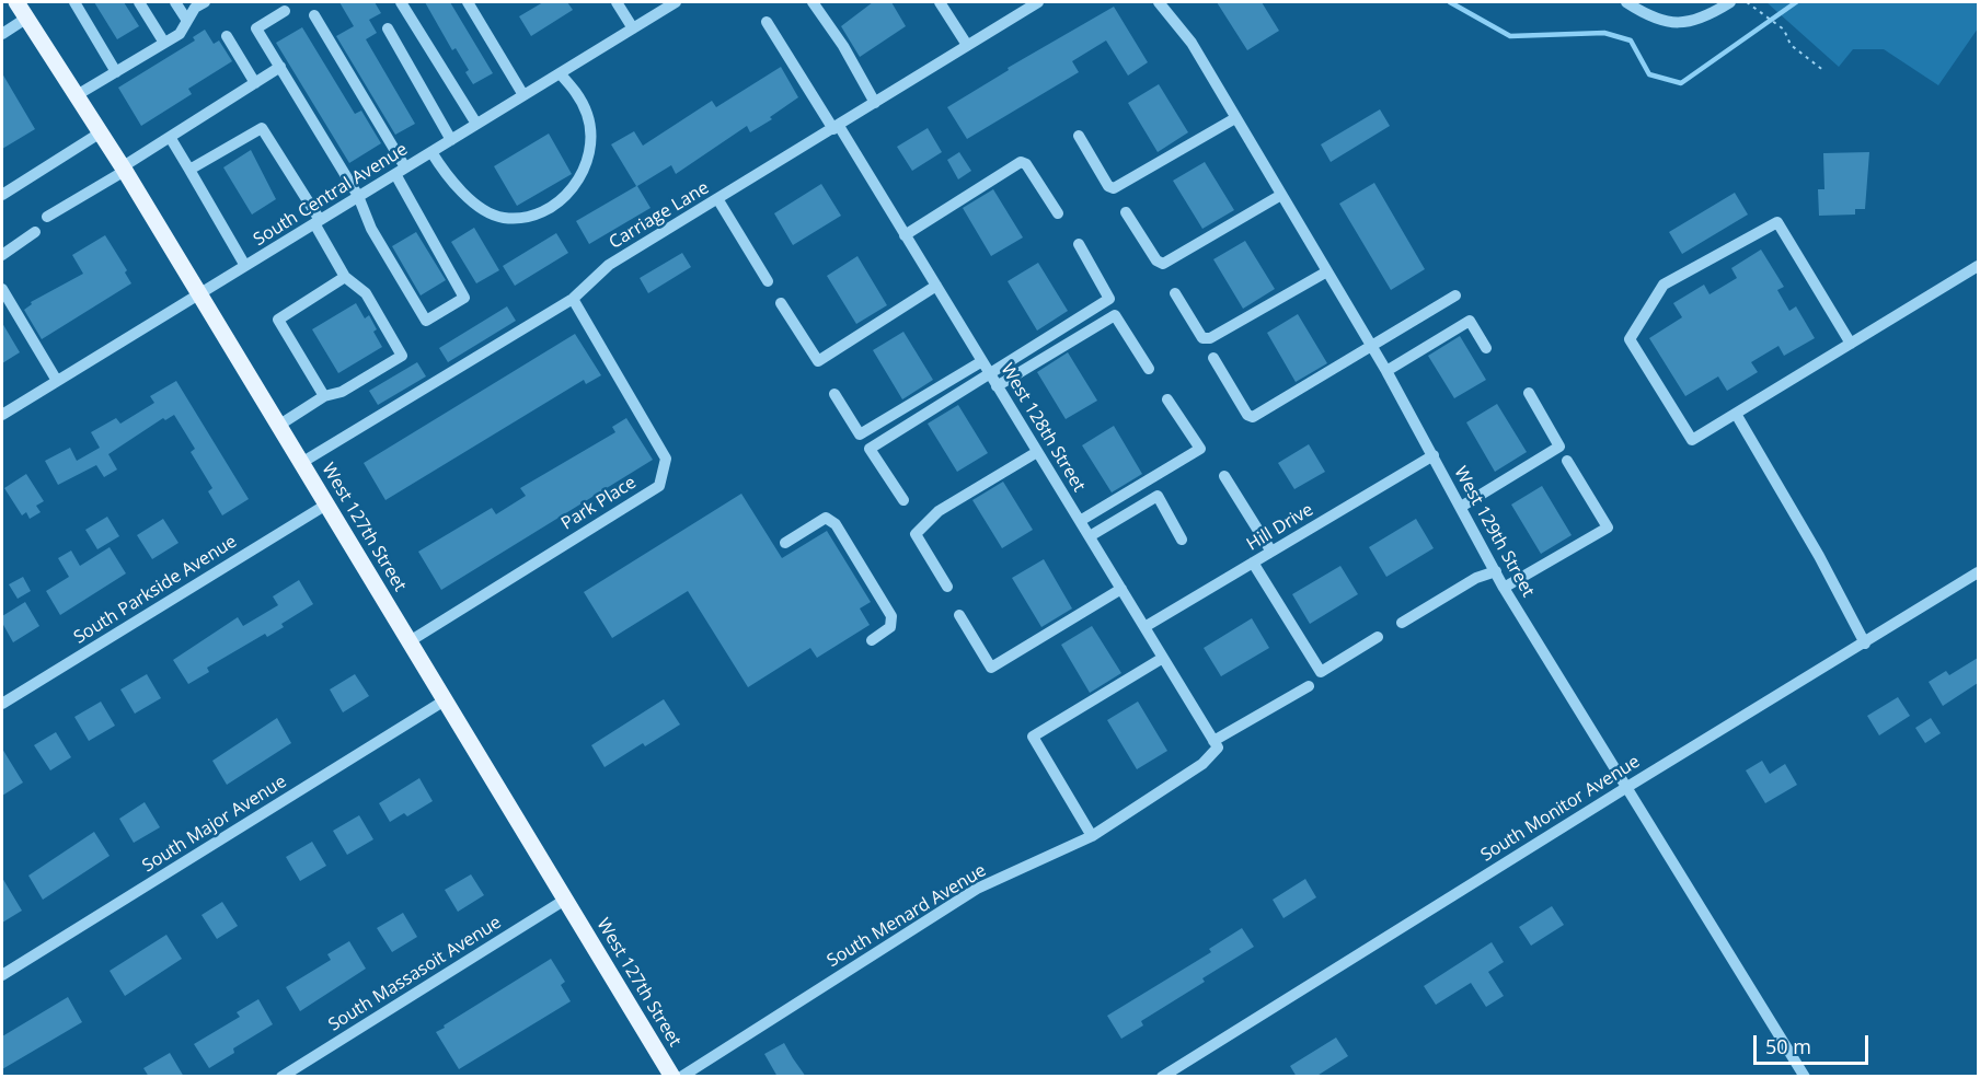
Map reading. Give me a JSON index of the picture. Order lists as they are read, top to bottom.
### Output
{
  "streets": {
    "main road": ["West 127th Street"],
    "street": [
      "South Central Avenue",
      "Carriage Lane",
      "West 128th Street",
      "Park Place",
      "Hill Drive",
      "West 129th Street",
      "South Parkside Avenue",
      "South Monitor Avenue",
      "South Major Avenue",
      "South Menard Avenue",
      "South Massasoit Avenue"
    ]
  },
  "crossings": [
    ["South Central Avenue", "West 127th Street"],
    ["Carriage Lane", "West 128th Street"],
    ["Carriage Lane", "Park Place"],
    ["Carriage Lane", "West 127th Street"],
    ["West 128th Street", "Hill Drive"],
    ["West 128th Street", "South Menard Avenue"],
    ["Park Place", "West 127th Street"],
    ["West 127th Street", "South Parkside Avenue"],
    ["West 127th Street", "South Major Avenue"],
    ["West 127th Street", "South Massasoit Avenue"],
    ["Hill Drive", "West 129th Street"],
    ["West 129th Street", "South Monitor Avenue"]
  ],
  "scale_bar": "50 m"
}
